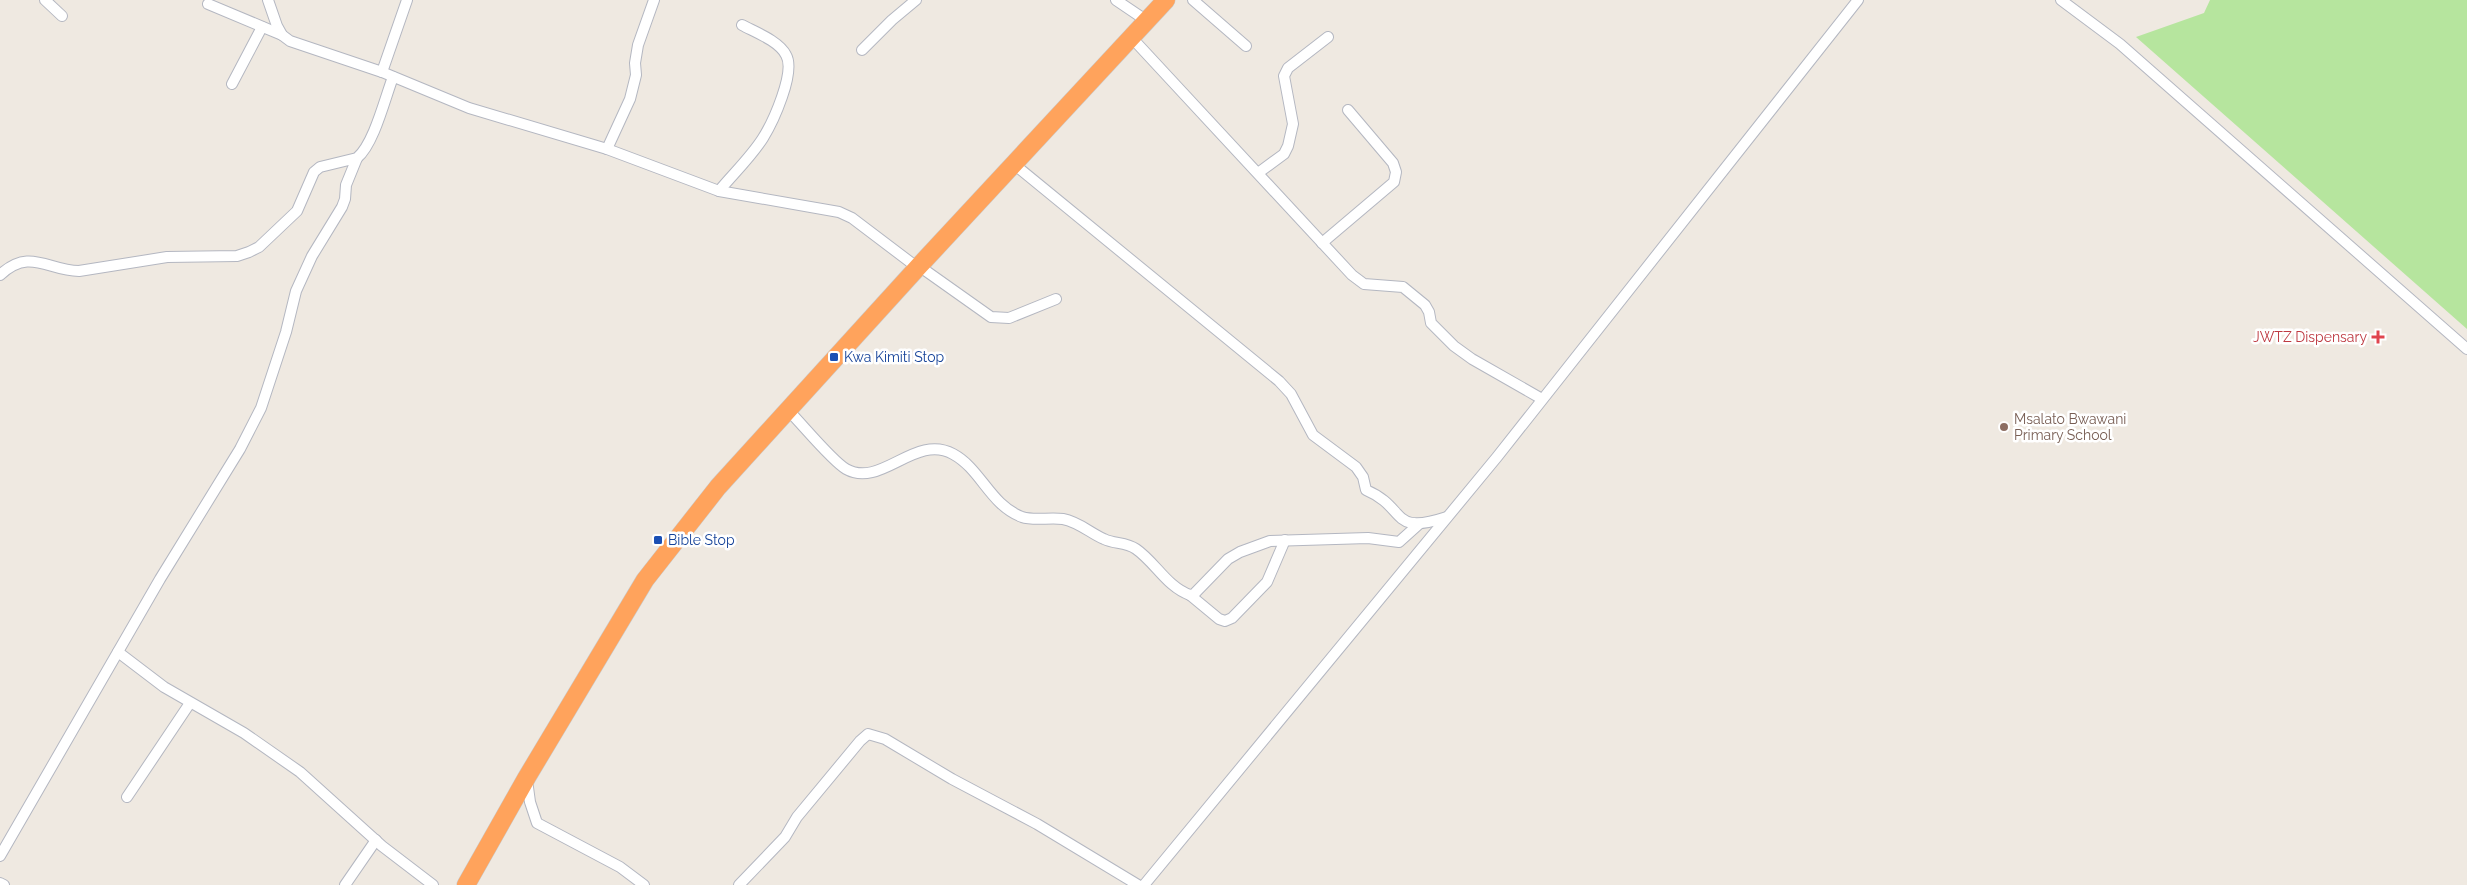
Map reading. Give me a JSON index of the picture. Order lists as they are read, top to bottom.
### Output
{
  "places": {
    "health": ["JWTZ Dispensary"],
    "transit": ["Kwa Kimiti Stop", "Bible Stop"],
    "other": ["Msalato Bwawani Primary School"]
  }
}
